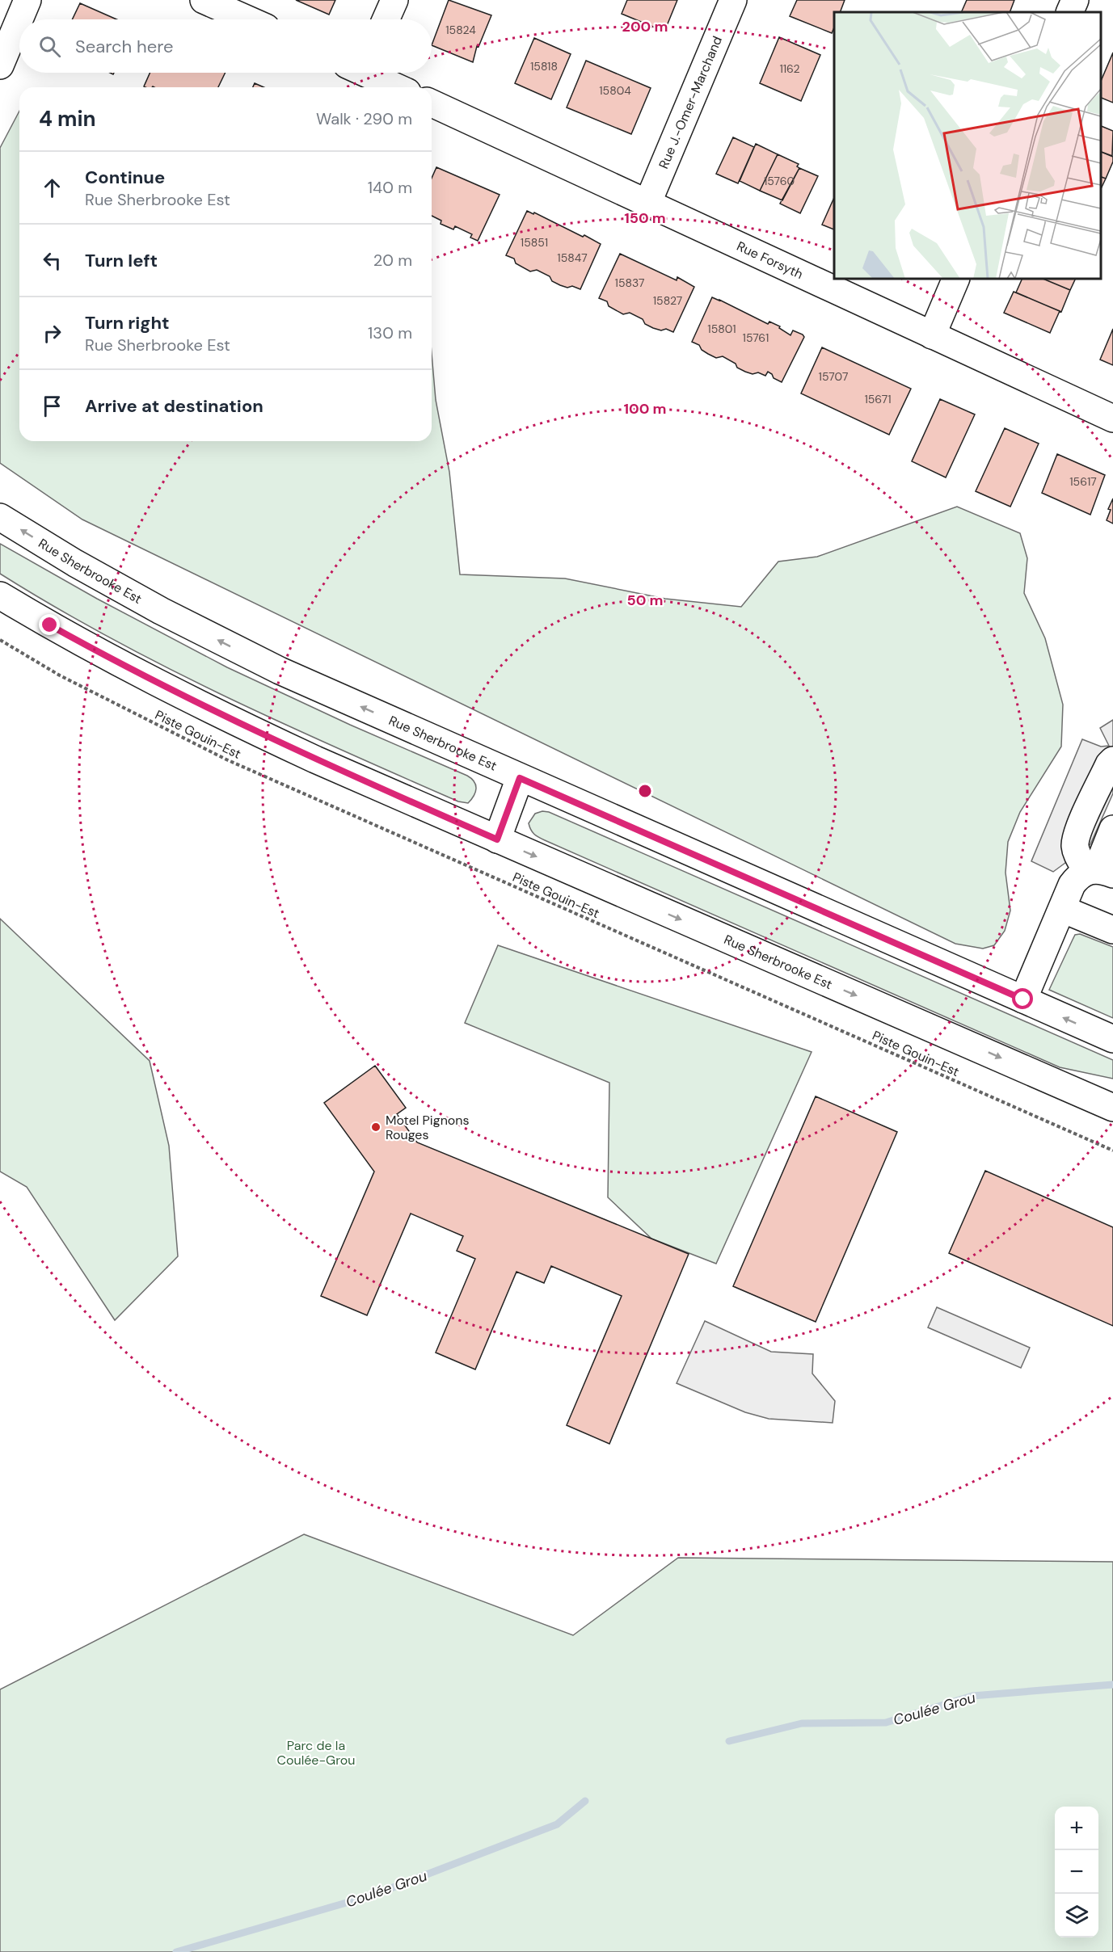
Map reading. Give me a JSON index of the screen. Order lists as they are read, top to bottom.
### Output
{
  "streets": {
    "main road": ["Rue J.-Omer-Marchand", "Rue Forsyth", "Rue Sherbrooke Est"],
    "path": ["Piste Gouin-Est"]
  },
  "crossings": [
    ["Rue J.-Omer-Marchand", "Rue Forsyth"]
  ],
  "water": ["Coulée Grou"],
  "parks": ["Parc de la Coulée-Grou"],
  "places": ["Motel Pignons Rouges"],
  "house_numbers": [
    "15824",
    "15818",
    "1162",
    "15804",
    "15760",
    "15851",
    "15847",
    "15837",
    "15827",
    "15801",
    "15761",
    "15707",
    "15671",
    "15617"
  ],
  "page": {
    "search": "Search here",
    "heading": ["4 min", "Walk · 290 m"],
    "list": [
      ["Continue", "Rue Sherbrooke Est", "140 m"],
      ["Turn left", "20 m"],
      ["Turn right", "Rue Sherbrooke Est", "130 m"],
      "Arrive at destination"
    ],
    "map_buttons": ["+", "−"]
  },
  "rings": [
    "200 m",
    "150 m",
    "100 m",
    "50 m"
  ]
}
